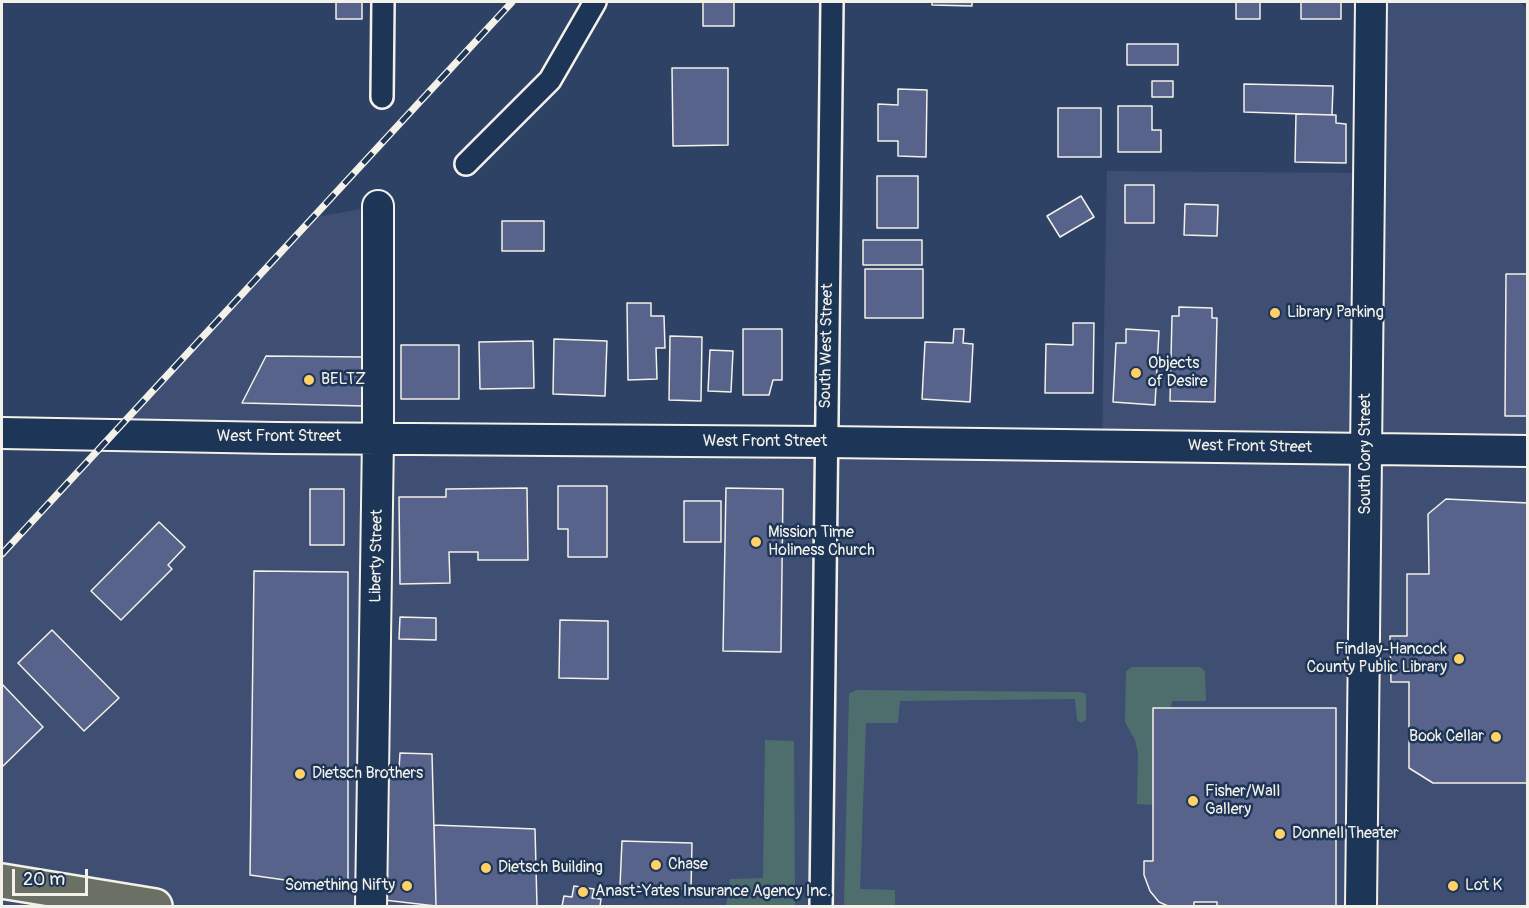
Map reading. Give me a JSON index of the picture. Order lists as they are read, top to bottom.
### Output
{
  "streets": {
    "street": [
      "South West Street",
      "West Front Street",
      "South Cory Street",
      "Liberty Street"
    ]
  },
  "crossings": [
    ["South West Street", "West Front Street"],
    ["West Front Street", "South Cory Street"],
    ["West Front Street", "Liberty Street"]
  ],
  "places": [
    "Library Parking",
    "Objects of Desire",
    "BELTZ",
    "Mission Time Holiness Church",
    "Findlay-Hancock County Public Library",
    "Book Cellar",
    "Dietsch Brothers",
    "Fisher/Wall Gallery",
    "Donnell Theater",
    "Chase",
    "Dietsch Building",
    "Something Nifty",
    "Lot K",
    "Anast-Yates Insurance Agency Inc."
  ],
  "scale_bar": "20 m"
}
